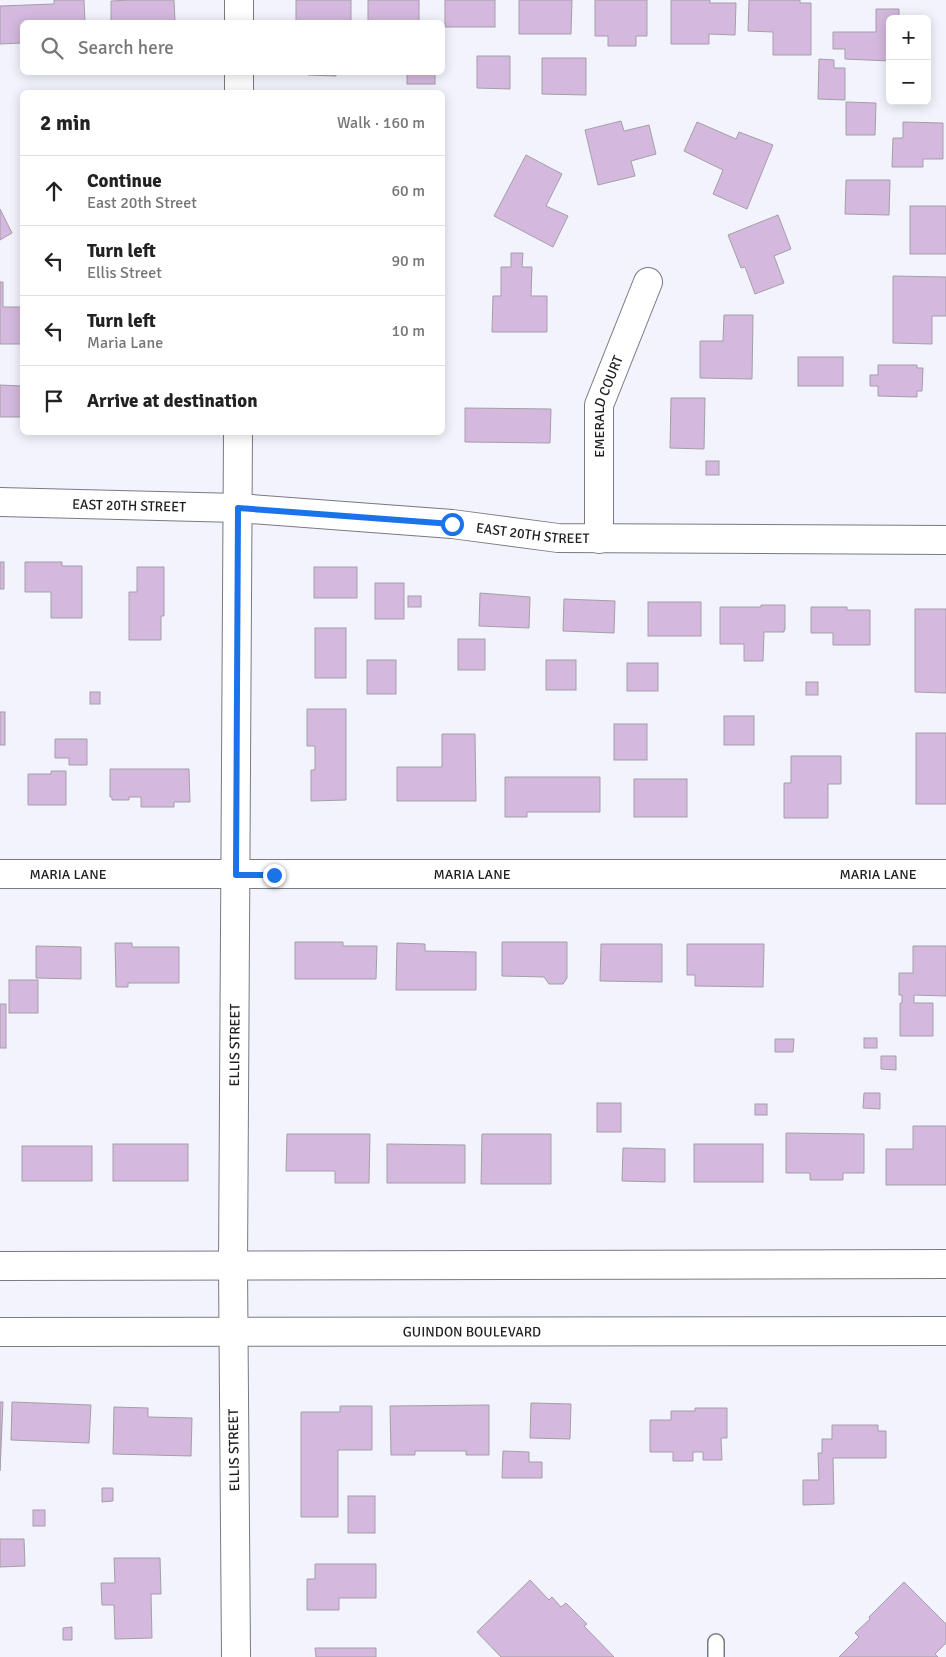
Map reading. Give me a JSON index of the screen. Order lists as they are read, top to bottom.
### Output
{
  "streets": {
    "street": [
      "EMERALD COURT",
      "EAST 20TH STREET",
      "MARIA LANE",
      "ELLIS STREET",
      "GUINDON BOULEVARD"
    ]
  },
  "crossings": [
    ["EMERALD COURT", "EAST 20TH STREET"],
    ["EAST 20TH STREET", "ELLIS STREET"],
    ["MARIA LANE", "ELLIS STREET"],
    ["ELLIS STREET", "GUINDON BOULEVARD"]
  ],
  "page": {
    "map_buttons": ["+", "−"],
    "search": "Search here",
    "heading": ["2 min", "Walk · 160 m"],
    "list": [
      ["Continue", "East 20th Street", "60 m"],
      ["Turn left", "Ellis Street", "90 m"],
      ["Turn left", "Maria Lane", "10 m"],
      "Arrive at destination"
    ]
  }
}
